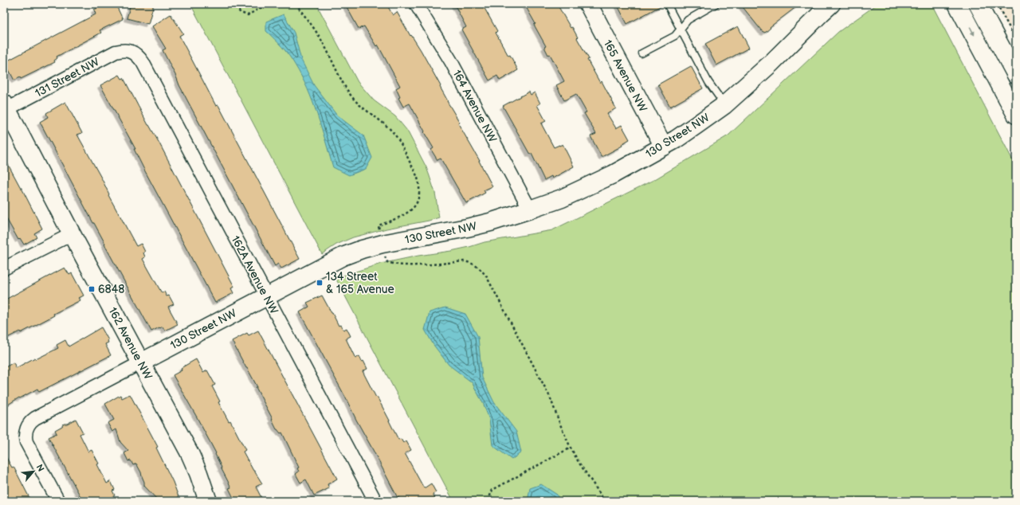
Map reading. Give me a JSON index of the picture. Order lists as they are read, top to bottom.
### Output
{
  "streets": {
    "street": [
      "165 Avenue NW",
      "131 Street NW",
      "164 Avenue NW",
      "130 Street NW",
      "162A Avenue NW",
      "162 Avenue NW"
    ]
  },
  "crossings": [
    ["165 Avenue NW", "130 Street NW"],
    ["131 Street NW", "162A Avenue NW"],
    ["131 Street NW", "162 Avenue NW"],
    ["164 Avenue NW", "130 Street NW"],
    ["130 Street NW", "162A Avenue NW"],
    ["130 Street NW", "162 Avenue NW"]
  ],
  "places": {
    "transit": ["134 Street & 165 Avenue", "6848"]
  },
  "north": "top right"
}
